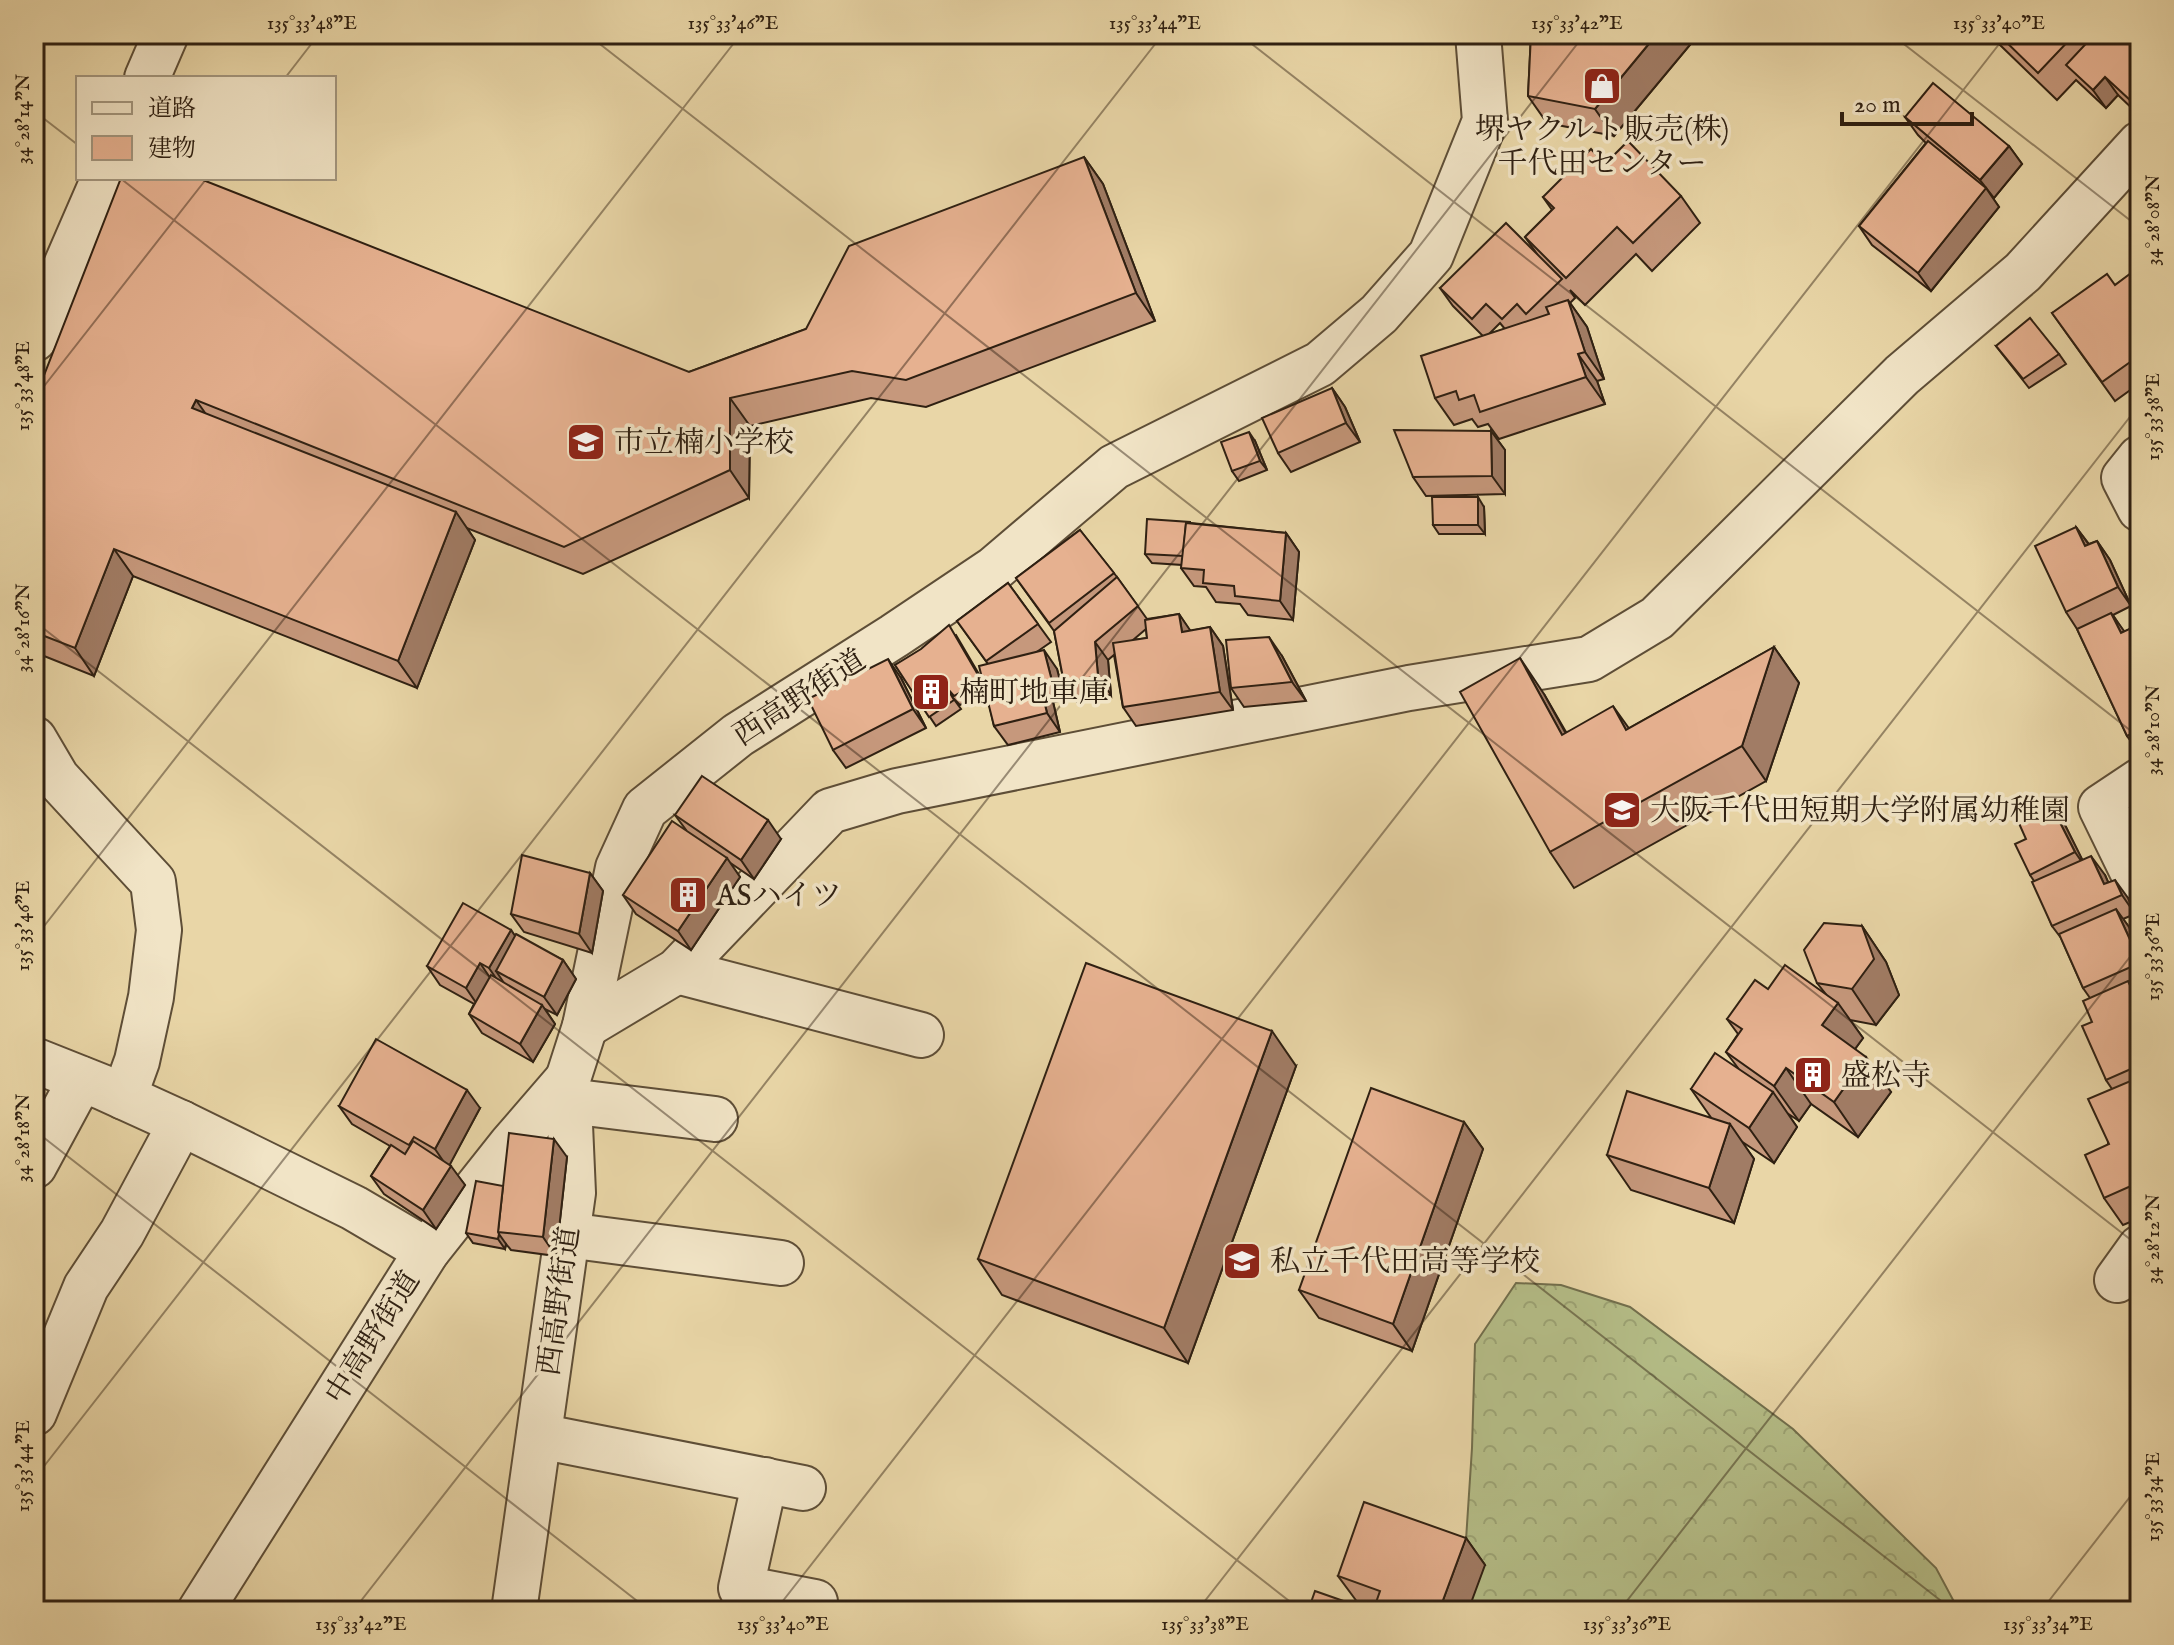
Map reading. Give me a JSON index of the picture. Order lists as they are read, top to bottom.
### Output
{
  "streets": {
    "street": ["西高野街道", "中高野街道"]
  },
  "crossings": [
    ["西高野街道", "中高野街道"]
  ],
  "places": {
    "shop": ["堺ヤクルト販売(株) 千代田センター"],
    "school or university": ["市立楠小学校", "大阪千代田短期大学附属幼稚園", "私立千代田高等学校"],
    "building": ["楠町地車庫", "ASハイツ", "盛松寺"]
  },
  "legend": ["道路", "建物"],
  "scale_bar": "20 m",
  "coordinates": [
    "135°33'48\"E",
    "135°33'46\"E",
    "135°33'44\"E",
    "135°33'42\"E",
    "135°33'40\"E",
    "34°28'14\"N",
    "34°28'08\"N",
    "135°33'38\"E",
    "34°28'16\"N",
    "34°28'10\"N",
    "135°33'36\"E",
    "34°28'18\"N",
    "34°28'12\"N",
    "135°33'34\"E"
  ]
}
